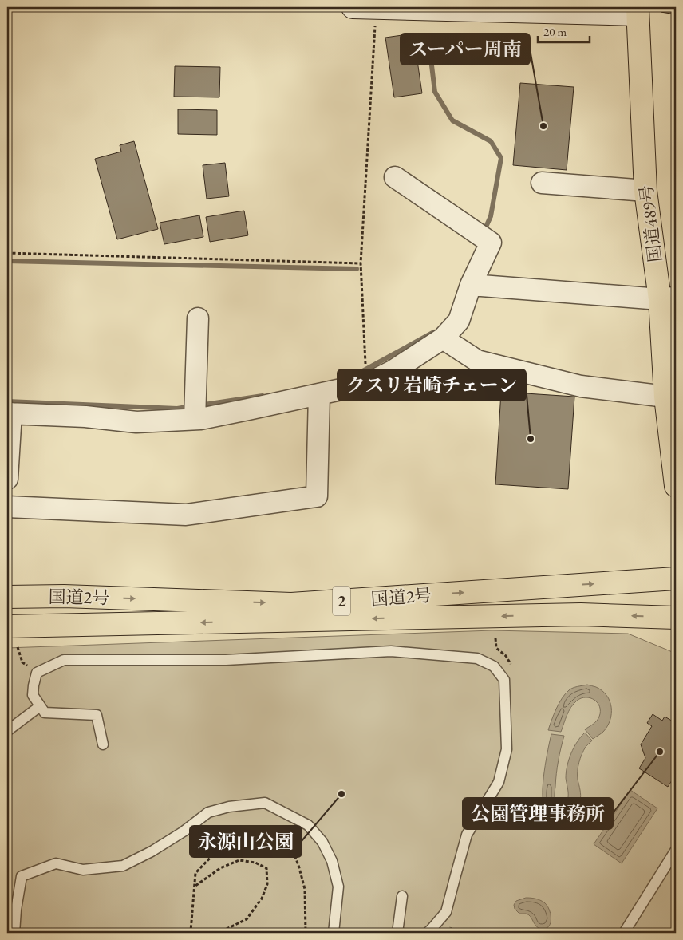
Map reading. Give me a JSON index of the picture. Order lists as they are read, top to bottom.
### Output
{
  "streets": {
    "highway": ["国道489号", "国道2号", "2"]
  },
  "places": [
    "スーパー周南",
    "クスリ岩崎チェーン",
    "公園管理事務所",
    "永源山公園"
  ],
  "scale_bar": "20 m"
}
